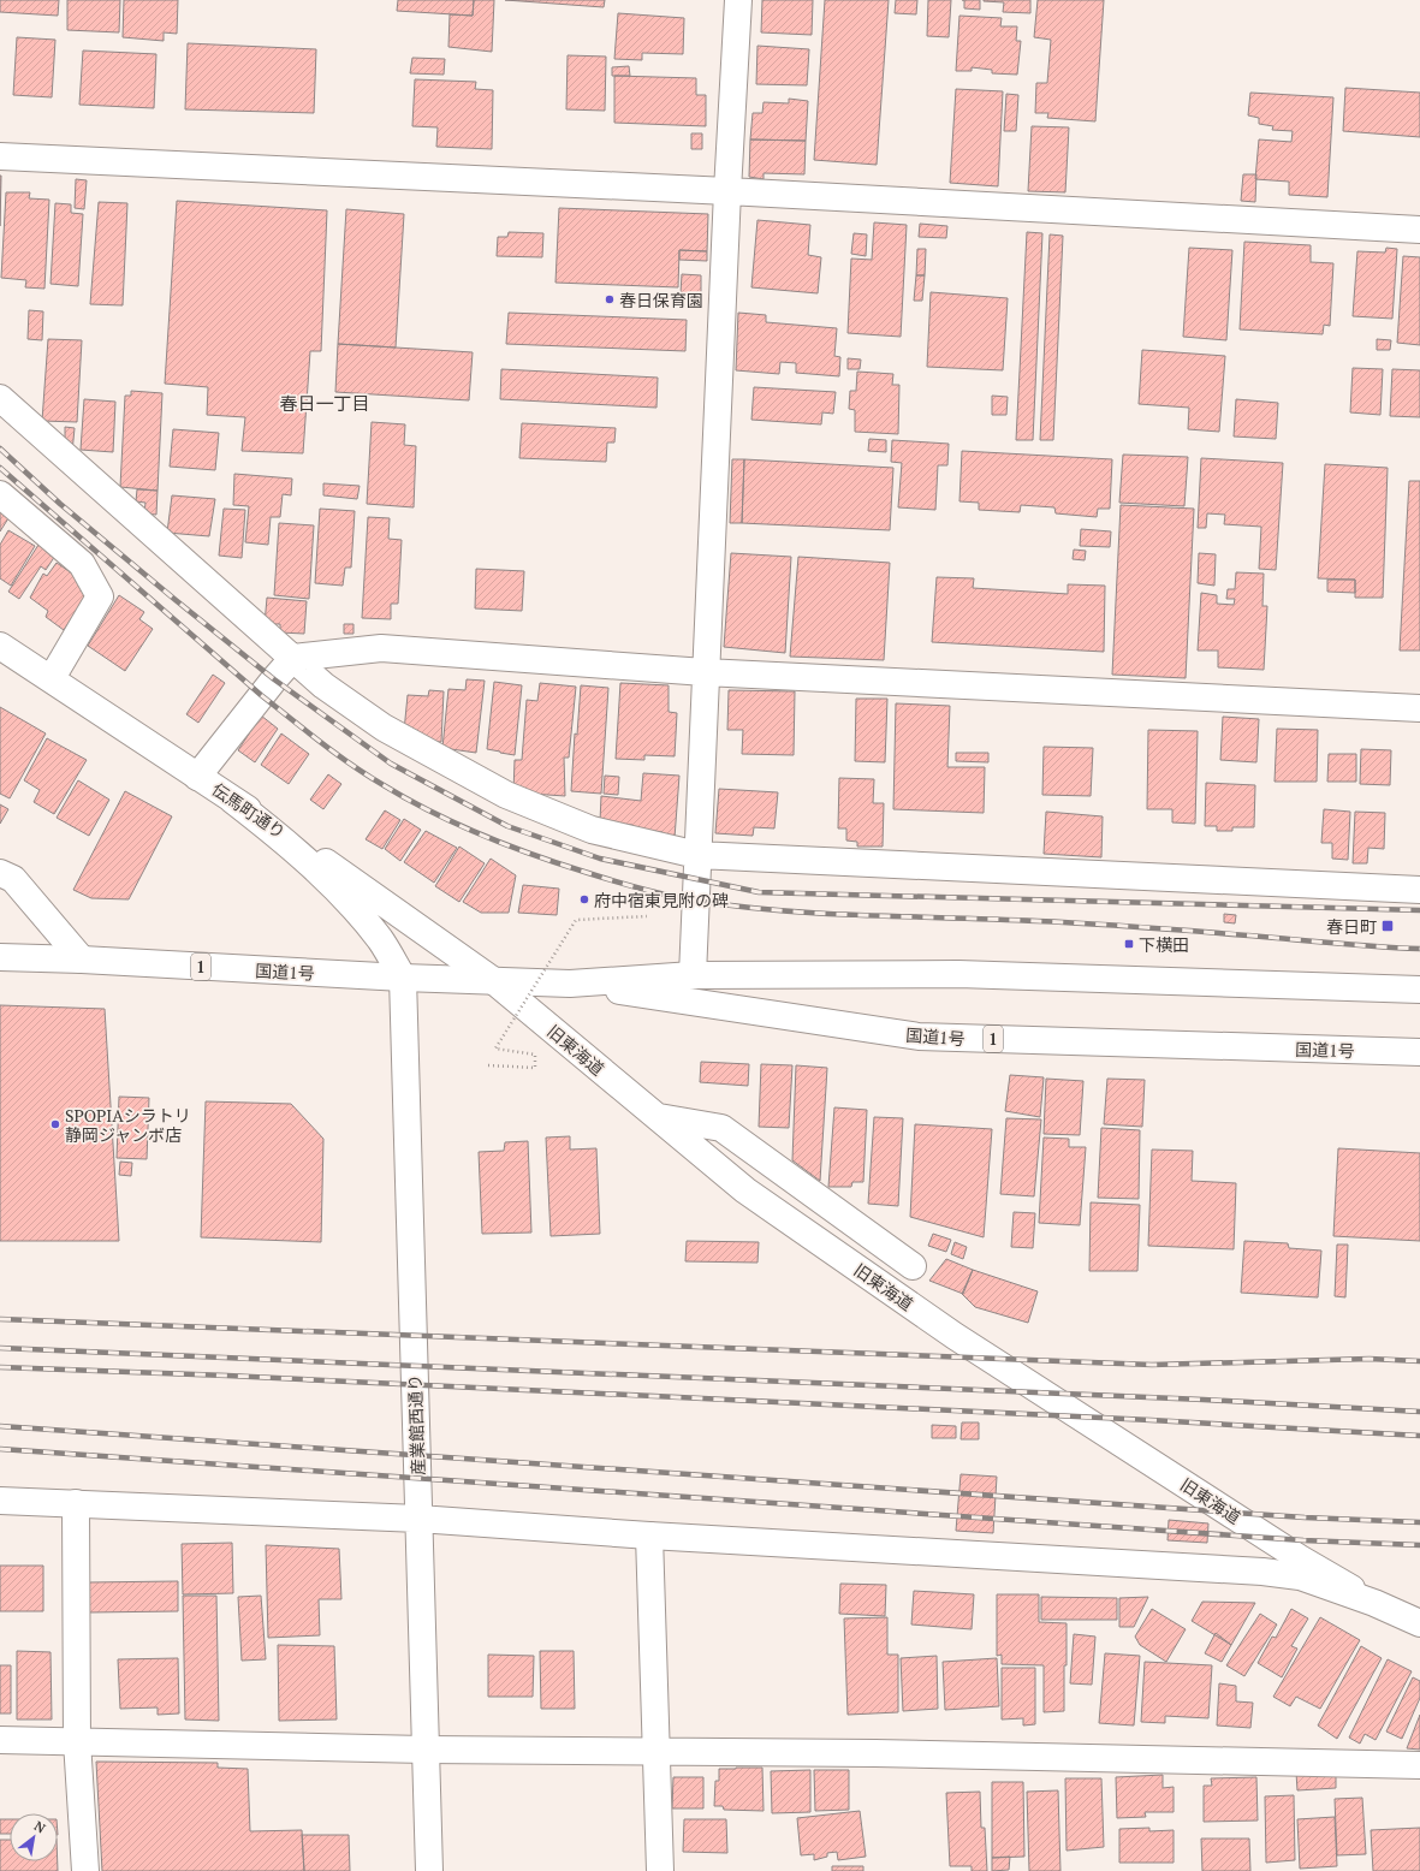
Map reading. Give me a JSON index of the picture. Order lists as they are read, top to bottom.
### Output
{
  "streets": {
    "main road": [
      "伝馬町通り",
      "1",
      "国道1号",
      "旧東海道",
      "産業館西通り"
    ]
  },
  "crossings": [
    ["伝馬町通り", "国道1号"],
    ["伝馬町通り", "旧東海道"],
    ["国道1号", "旧東海道"],
    ["国道1号", "産業館西通り"]
  ],
  "districts": ["春日一丁目"],
  "places": {
    "other": ["春日保育園", "府中宿東見附の碑", "SPOPIAシラトリ 静岡ジャンボ店"],
    "transit": ["春日町", "下横田"]
  },
  "north": "top right"
}
